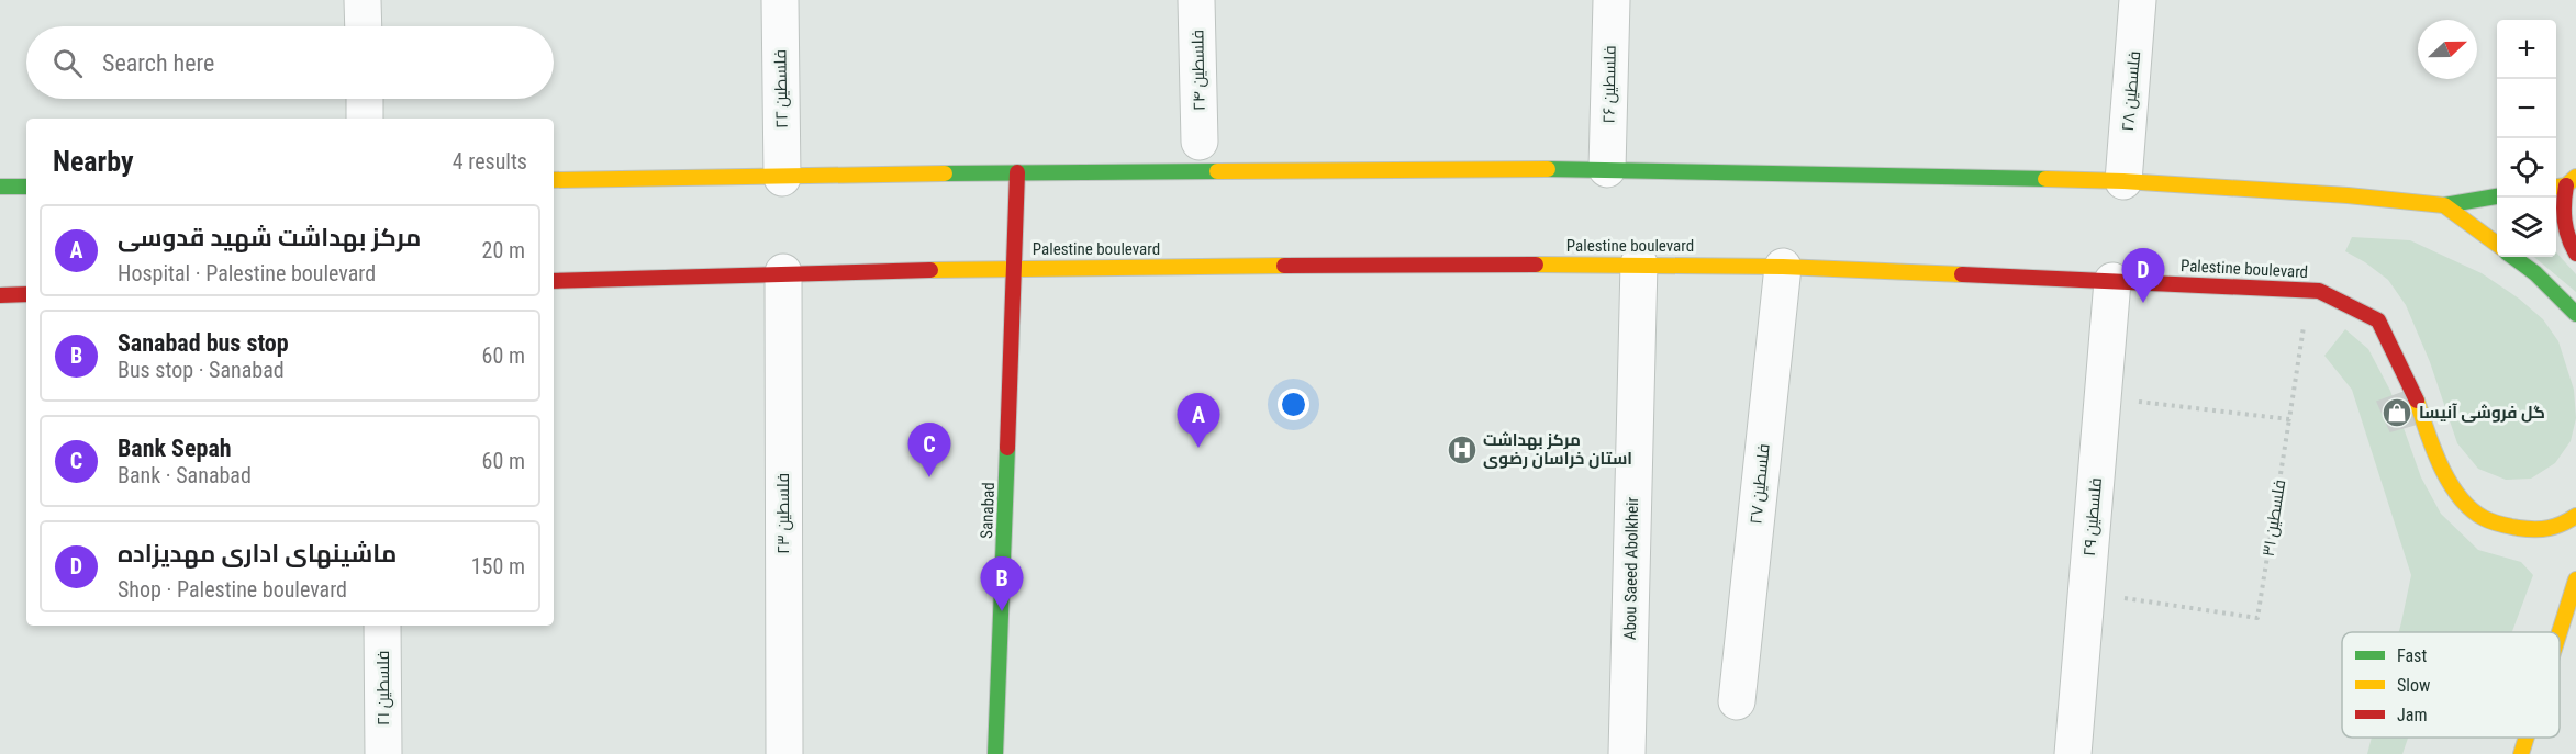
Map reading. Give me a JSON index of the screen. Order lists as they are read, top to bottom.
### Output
{
  "streets": {
    "main road": ["Palestine boulevard", "Sanabad"],
    "street": [
      "فلسطین ۲۴",
      "فلسطین ۲۶",
      "فلسطین ۲۲",
      "فلسطین ۲۸",
      "فلسطین ۲۷",
      "فلسطین ۲۳",
      "فلسطین ۲۹",
      "Abou Saeed Abolkheir",
      "فلسطین ۲۱"
    ],
    "path": ["فلسطین ۳۱"]
  },
  "crossings": [
    ["Palestine boulevard", "فلسطین ۲۷"],
    ["Palestine boulevard", "Sanabad"],
    ["Palestine boulevard", "فلسطین ۲۳"],
    ["Palestine boulevard", "فلسطین ۲۹"],
    ["Palestine boulevard", "فلسطین ۳۱"],
    ["Palestine boulevard", "Abou Saeed Abolkheir"],
    ["فلسطین ۲۹", "فلسطین ۳۱"]
  ],
  "places": {
    "shop": ["گل فروشی آنیسا"],
    "hospital": ["مرکز بهداشت استان خراسان رضوی"]
  },
  "legend": ["Fast", "Slow", "Jam"],
  "north": "right",
  "page": {
    "map_buttons": ["+", "−"],
    "search": "Search here",
    "heading": ["Nearby", "4 results"],
    "list": [
      {
        "mark": "A",
        "name": "مرکز بهداشت شهید قدوسی",
        "note": "Hospital · Palestine boulevard",
        "value": "20 m"
      },
      {
        "mark": "B",
        "name": "Sanabad bus stop",
        "note": "Bus stop · Sanabad",
        "value": "60 m"
      },
      {
        "mark": "C",
        "name": "Bank Sepah",
        "note": "Bank · Sanabad",
        "value": "60 m"
      },
      {
        "mark": "D",
        "name": "ماشینهای اداری مهدیزاده",
        "note": "Shop · Palestine boulevard",
        "value": "150 m"
      }
    ],
    "pins": [
      "D",
      "A",
      "C",
      "B"
    ]
  }
}
